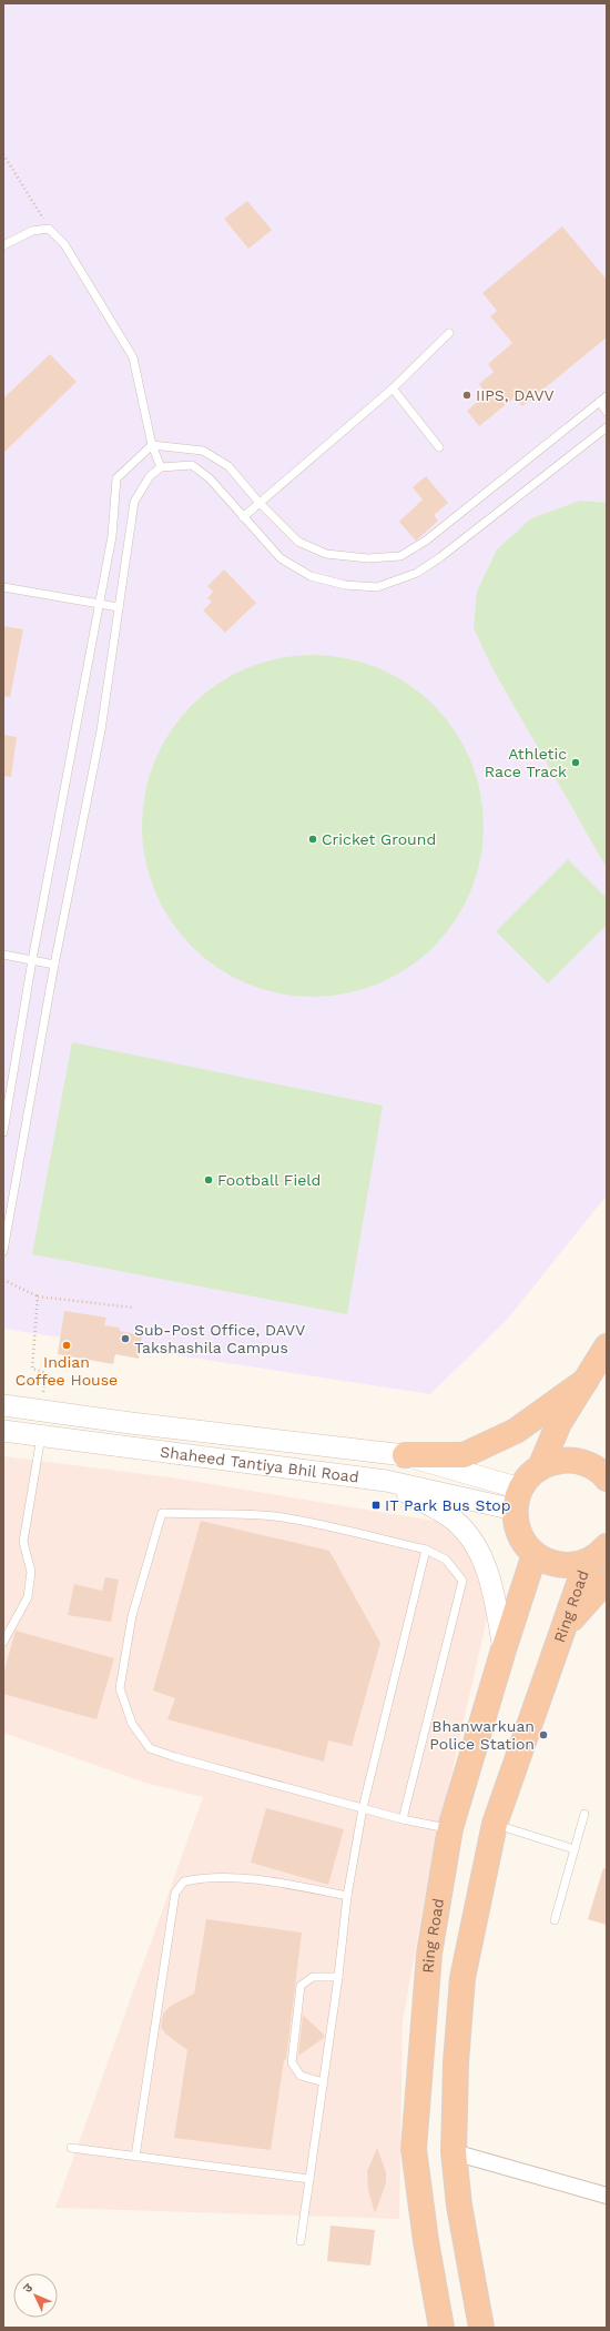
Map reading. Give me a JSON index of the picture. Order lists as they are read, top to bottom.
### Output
{
  "streets": {
    "highway": ["Ring Road"],
    "main road": ["Shaheed Tantiya Bhil Road"]
  },
  "places": {
    "other": [
      "IIPS, DAVV",
      "Athletic Race Track",
      "Cricket Ground",
      "Football Field",
      "Sub-Post Office, DAVV Takshashila Campus",
      "Indian Coffee House",
      "Bhanwarkuan Police Station"
    ],
    "transit": ["IT Park Bus Stop"]
  },
  "north": "top left"
}
